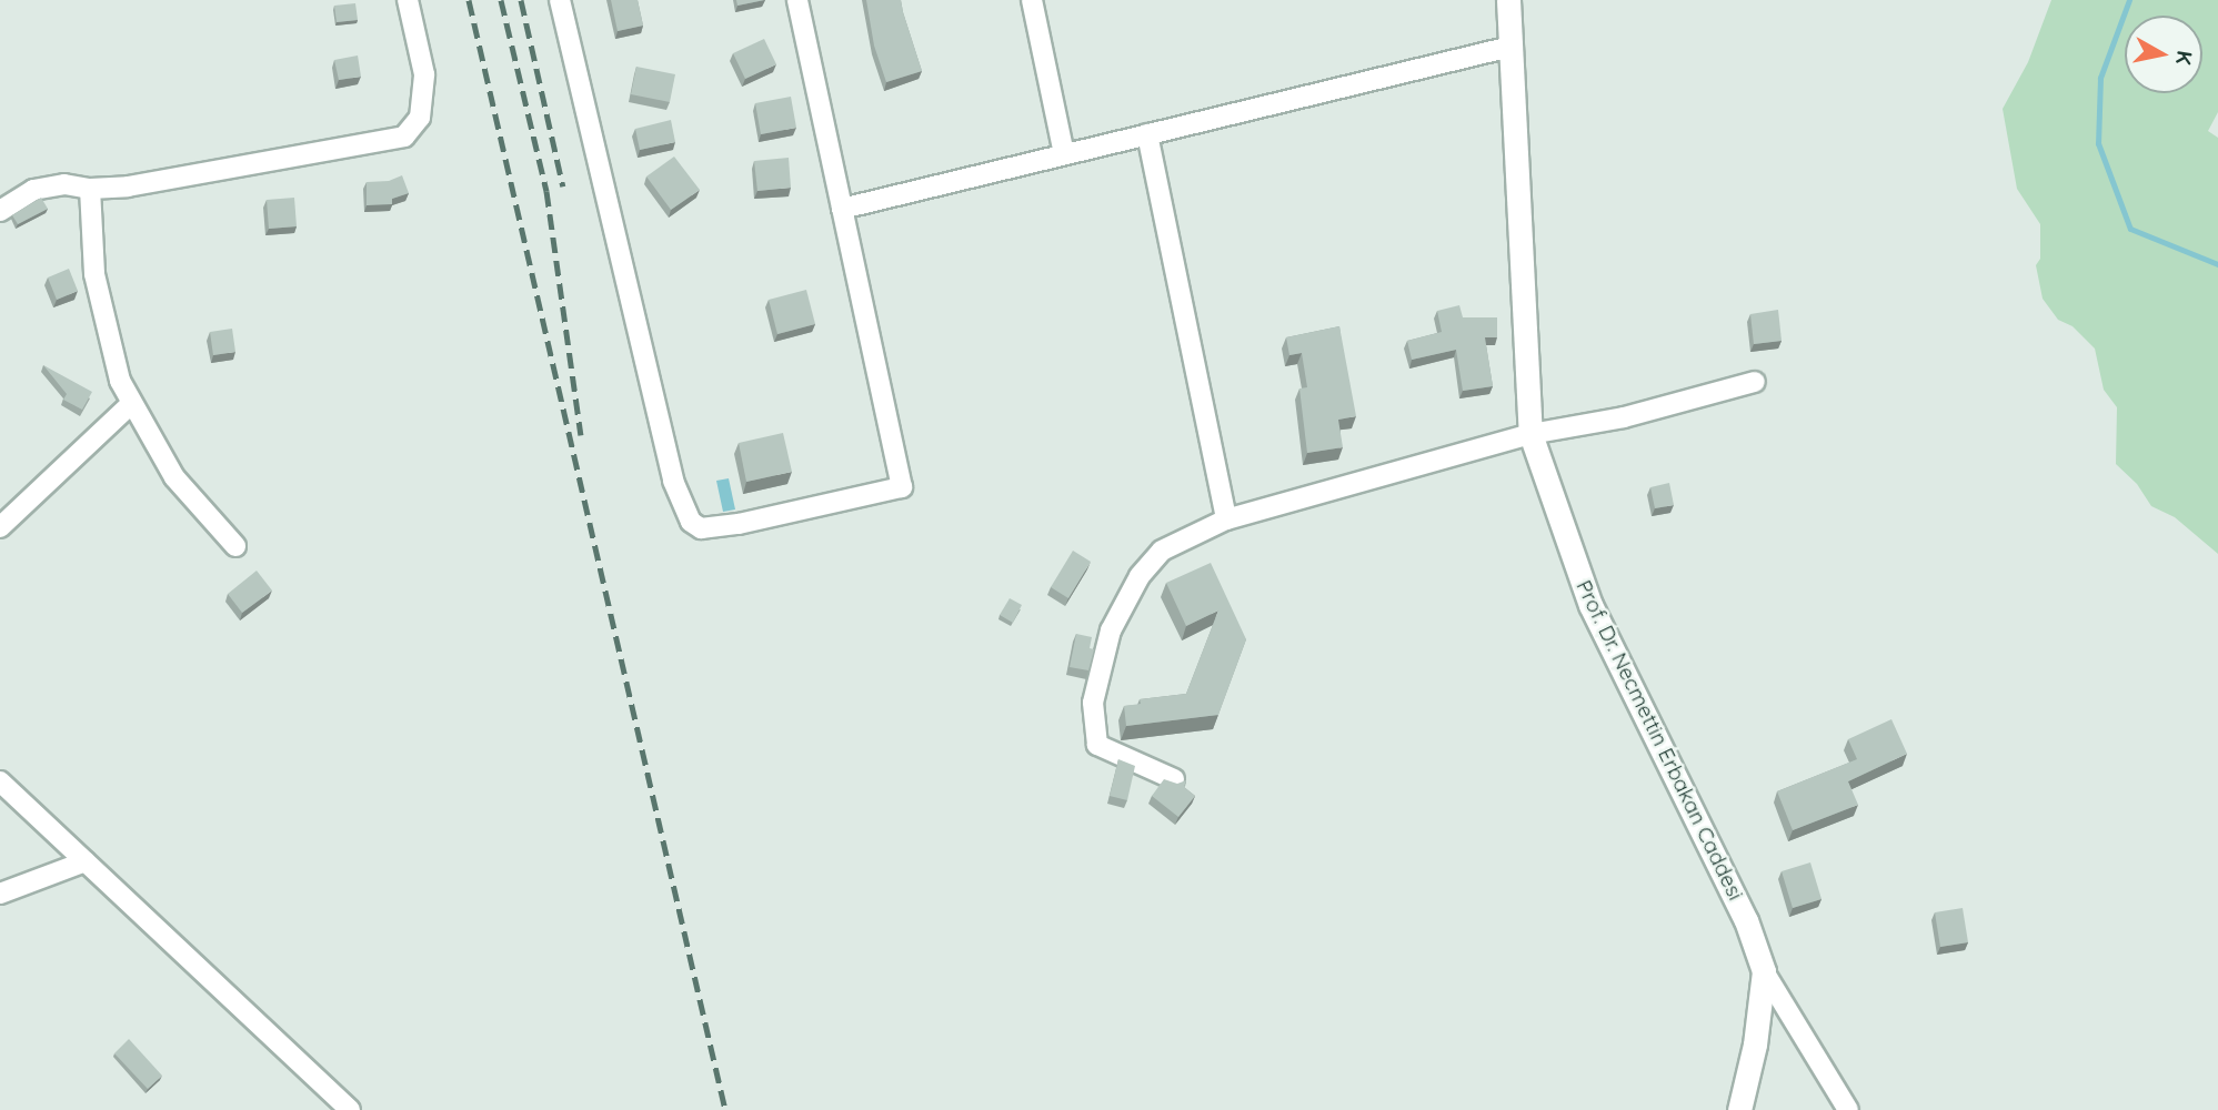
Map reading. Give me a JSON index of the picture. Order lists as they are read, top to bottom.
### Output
{
  "streets": {
    "street": ["Prof. Dr. Necmettin Erbakan Caddesi"]
  },
  "north": "right"
}
